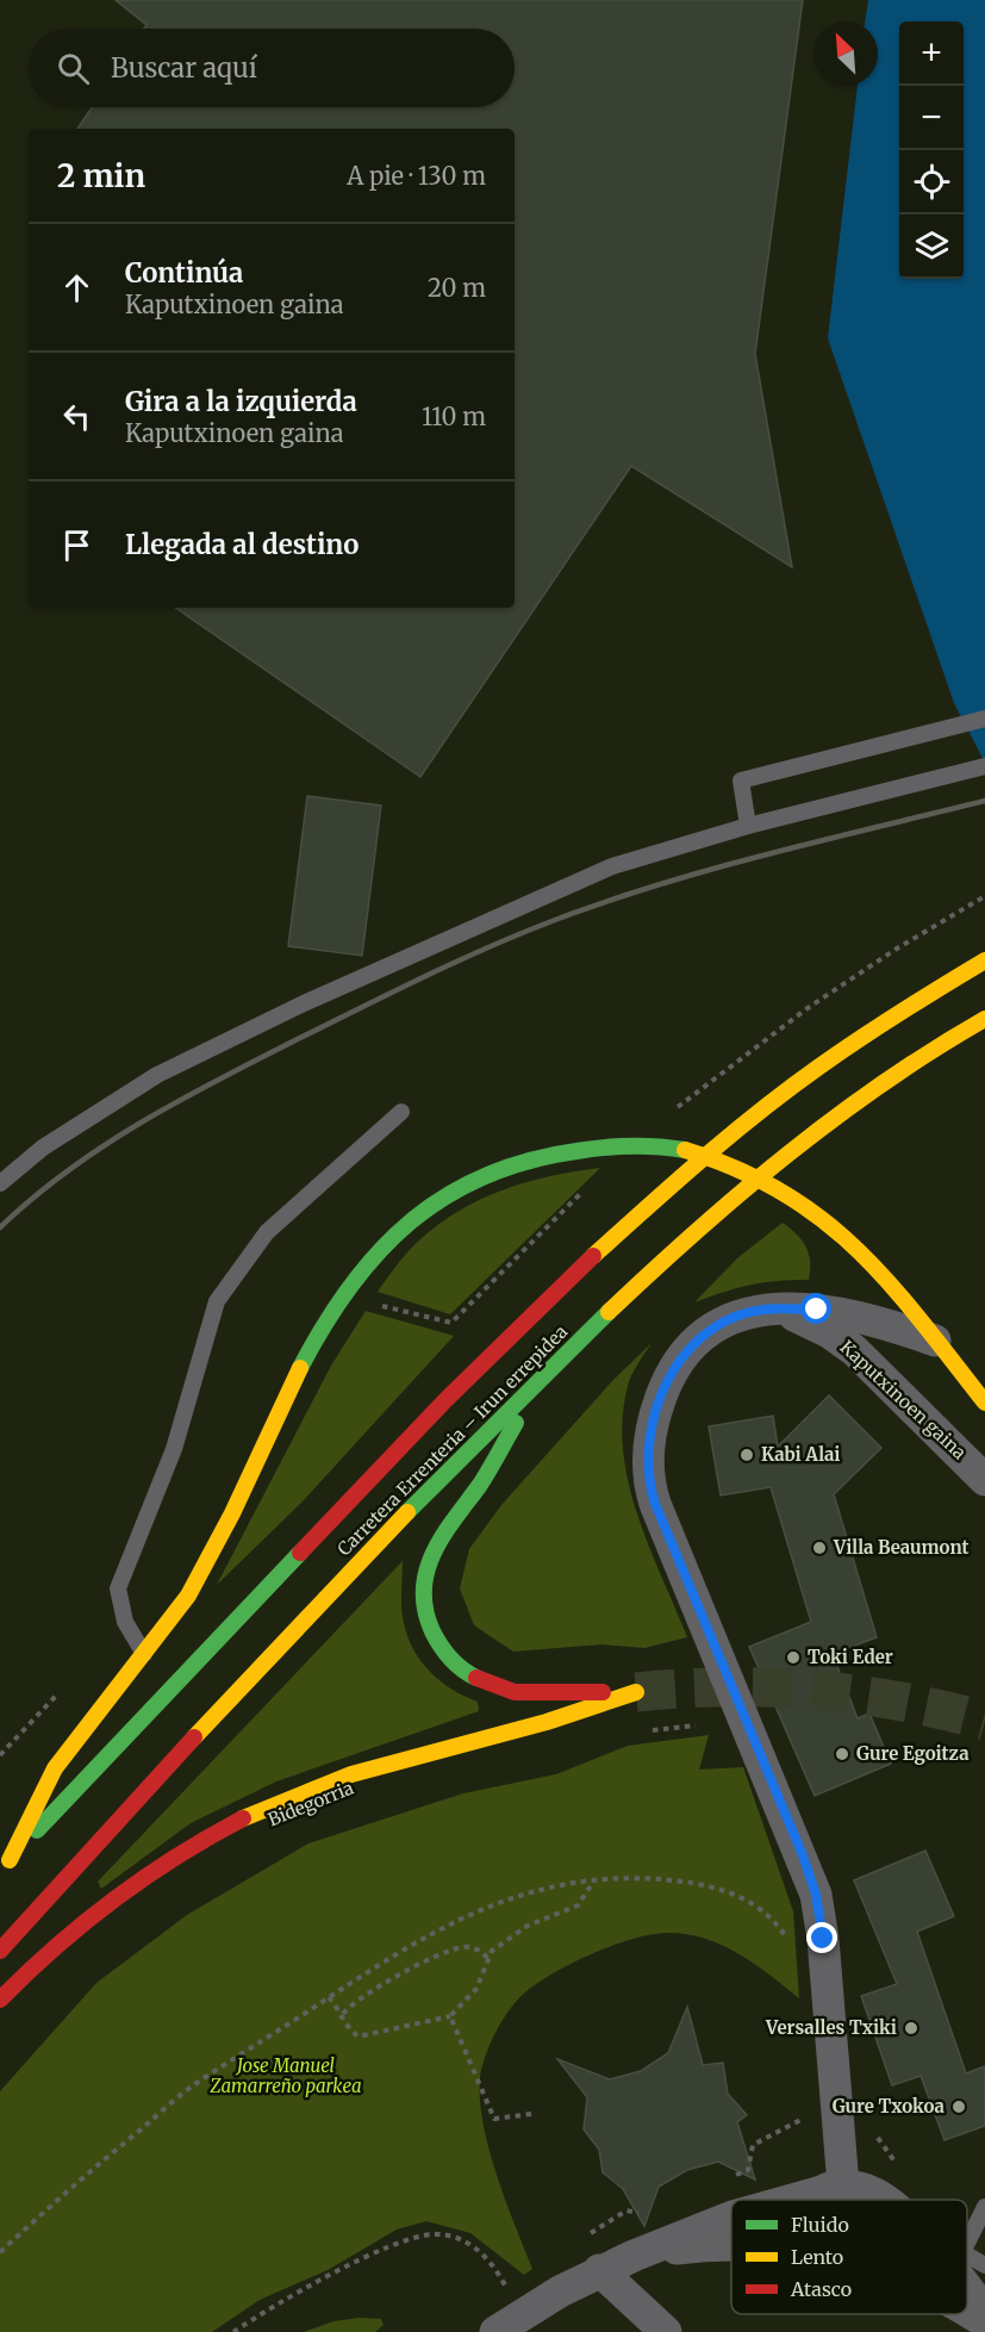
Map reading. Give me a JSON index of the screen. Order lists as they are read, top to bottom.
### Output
{
  "streets": {
    "main road": ["Carretera Errenteria – Irun errepidea"],
    "street": ["Kaputxinoen gaina"]
  },
  "parks": ["Jose Manuel Zamarreño parkea"],
  "places": [
    "Kabi Alai",
    "Villa Beaumont",
    "Toki Eder",
    "Gure Egoitza",
    "Versalles Txiki",
    "Gure Txokoa"
  ],
  "legend": ["Fluido", "Lento", "Atasco"],
  "north": "top left",
  "page": {
    "map_buttons": ["+", "−"],
    "search": "Buscar aquí",
    "heading": ["2 min", "A pie · 130 m"],
    "list": [
      ["Continúa", "Kaputxinoen gaina", "20 m"],
      ["Gira a la izquierda", "Kaputxinoen gaina", "110 m"],
      "Llegada al destino"
    ]
  }
}
